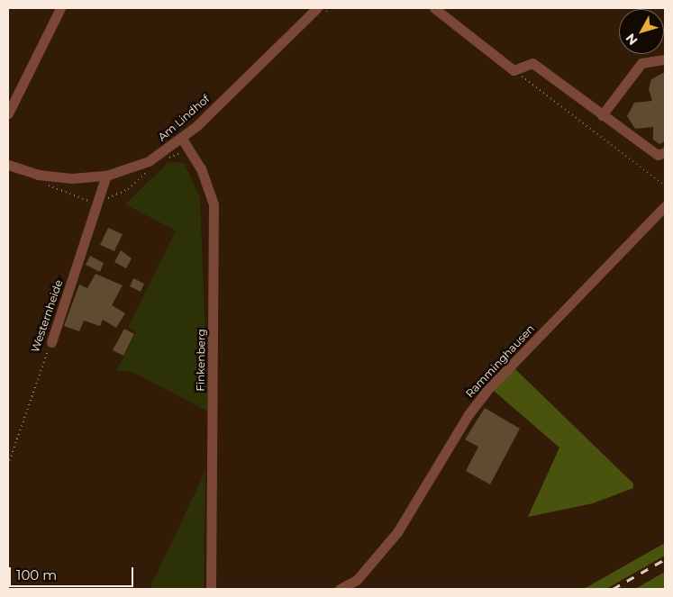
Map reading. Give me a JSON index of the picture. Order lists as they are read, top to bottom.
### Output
{
  "streets": {
    "street": [
      "Am Lindhof",
      "Westernheide",
      "Finkenberg",
      "Ramminghausen"
    ]
  },
  "crossings": [
    ["Am Lindhof", "Westernheide"],
    ["Am Lindhof", "Finkenberg"]
  ],
  "scale_bar": "100 m",
  "north": "bottom left"
}
